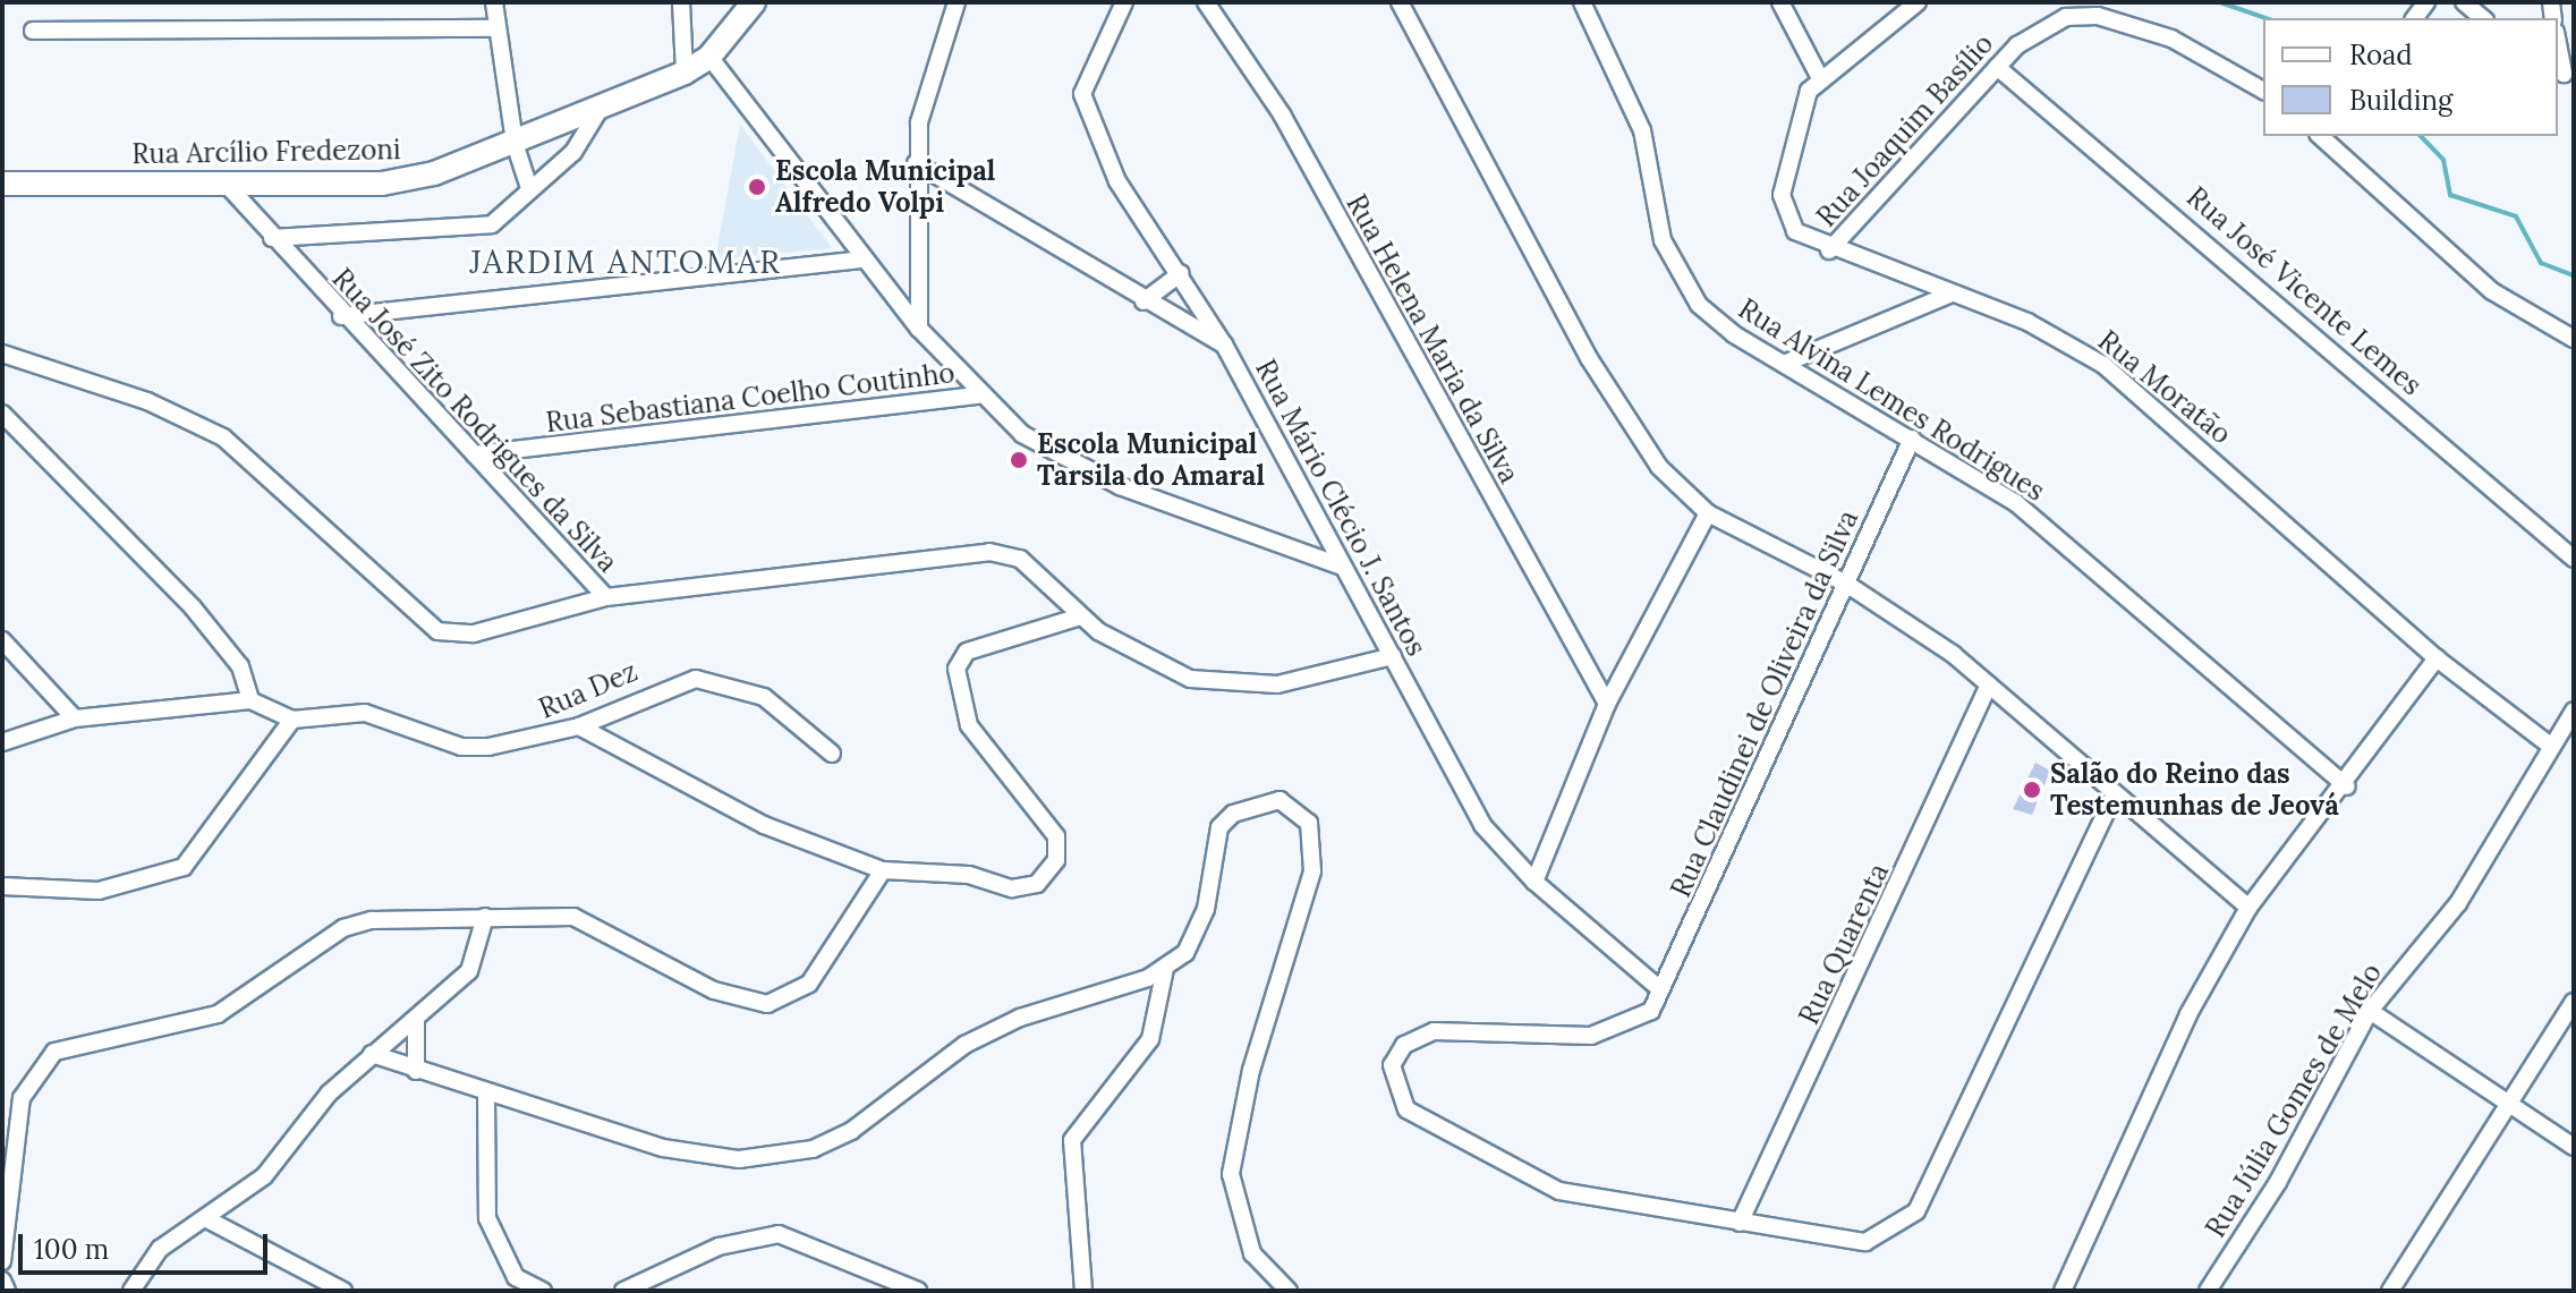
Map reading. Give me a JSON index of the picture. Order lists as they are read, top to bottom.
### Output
{
  "streets": {
    "street": [
      "Rua Joaquim Basílio",
      "Rua Arcílio Fredezoni",
      "Rua José Vicente Lemes",
      "Rua Helena Maria da Silva",
      "Rua Moratão",
      "Rua Sebastiana Coelho Coutinho",
      "Rua Alvina Lemes Rodrigues",
      "Rua José Zito Rodrigues da Silva",
      "Rua Mário Clécio J. Santos",
      "Rua Dez",
      "Rua Claudinei de Oliveira da Silva",
      "Rua Quarenta",
      "Rua Júlia Gomes de Melo"
    ]
  },
  "crossings": [
    ["Rua Joaquim Basílio", "Rua José Vicente Lemes"],
    ["Rua Joaquim Basílio", "Rua Moratão"],
    ["Rua Arcílio Fredezoni", "Rua José Zito Rodrigues da Silva"],
    ["Rua Moratão", "Rua Júlia Gomes de Melo"],
    ["Rua Sebastiana Coelho Coutinho", "Rua José Zito Rodrigues da Silva"],
    ["Rua Alvina Lemes Rodrigues", "Rua Claudinei de Oliveira da Silva"],
    ["Rua José Zito Rodrigues da Silva", "Rua Mário Clécio J. Santos"],
    ["Rua Mário Clécio J. Santos", "Rua Claudinei de Oliveira da Silva"],
    ["Rua Claudinei de Oliveira da Silva", "Rua Quarenta"]
  ],
  "districts": ["JARDIM ANTOMAR"],
  "places": ["Escola Municipal Alfredo Volpi", "Escola Municipal Tarsila do Amaral", "Salão do Reino das Testemunhas de Jeová"],
  "legend": ["Road", "Building"],
  "scale_bar": "100 m"
}
